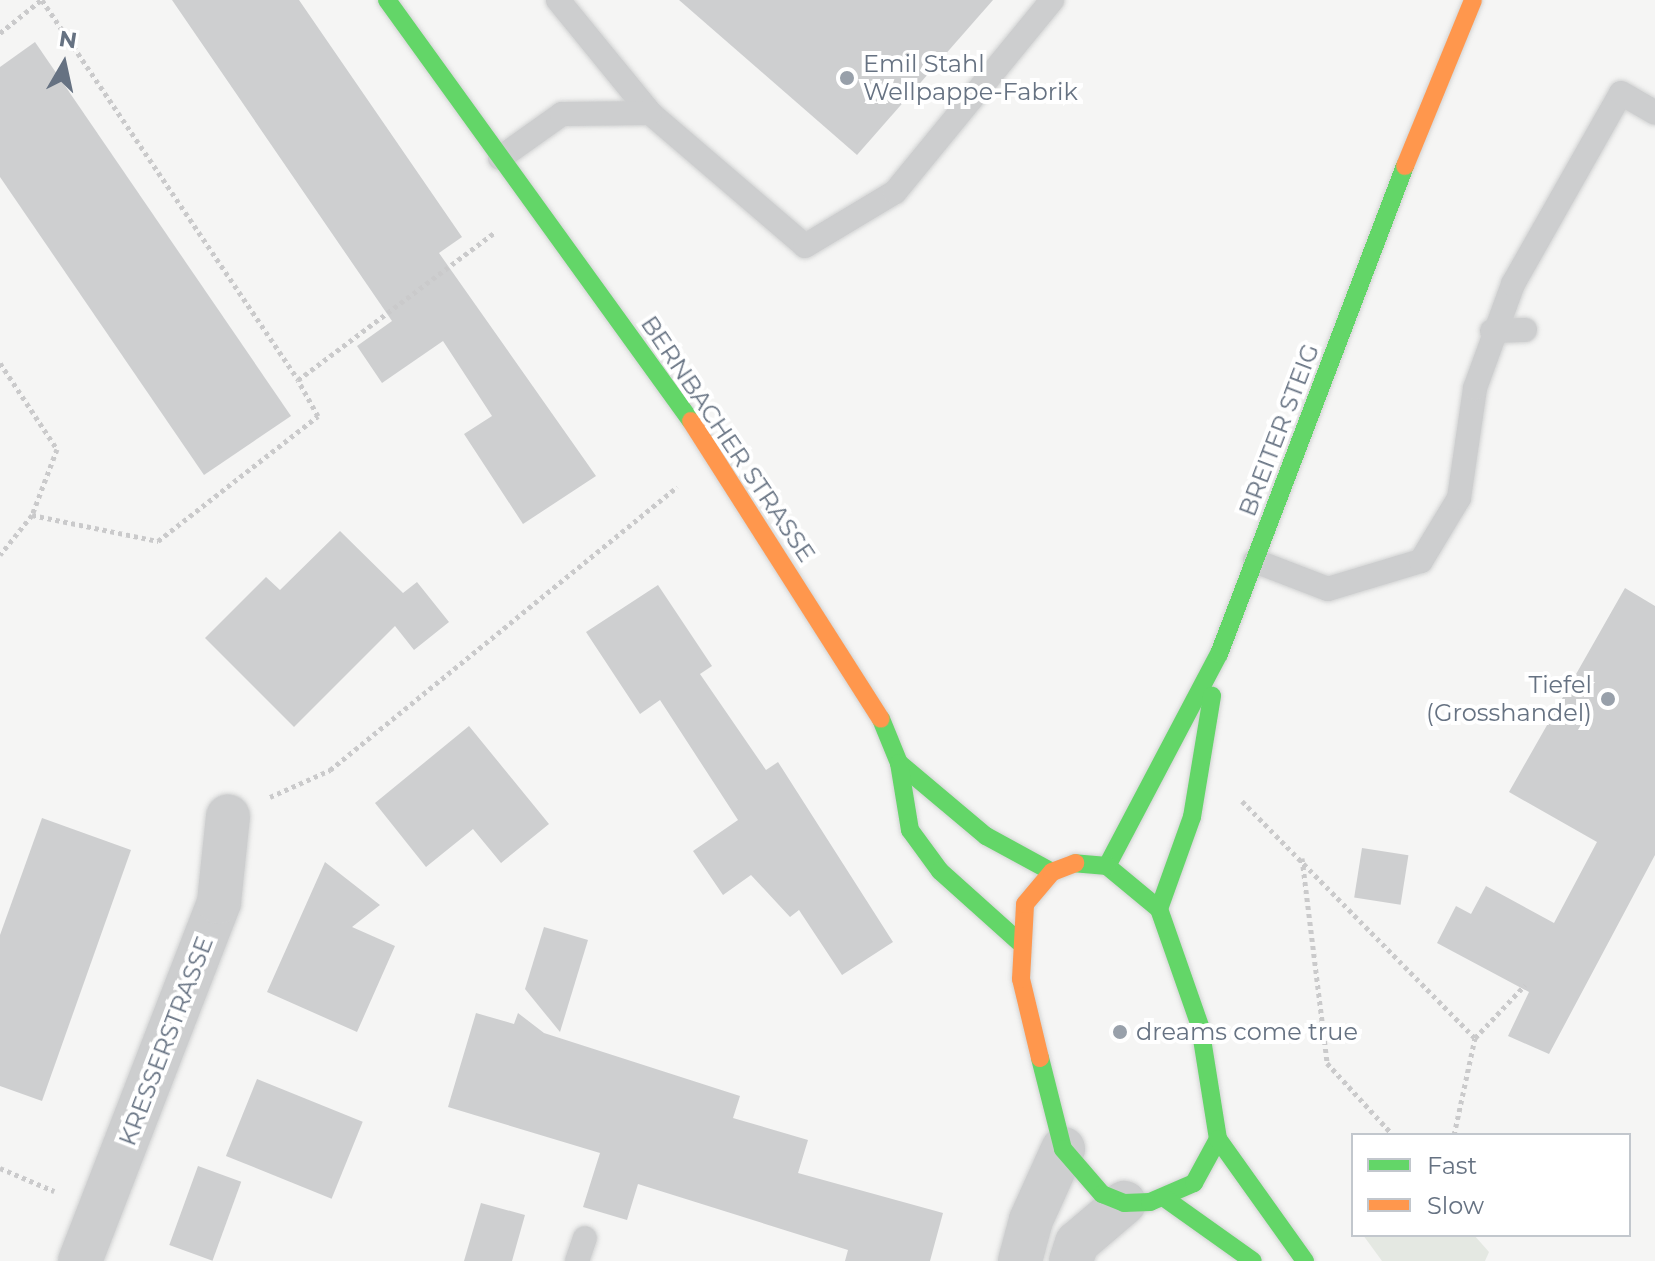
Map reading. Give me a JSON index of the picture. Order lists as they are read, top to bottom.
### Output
{
  "streets": {
    "street": ["BREITER STEIG", "BERNBACHER STRASSE", "KRESSERSTRASSE"]
  },
  "places": ["Emil Stahl Wellpappe-Fabrik", "Tiefel (Grosshandel)", "dreams come true"],
  "legend": ["Fast", "Slow"],
  "north": "top"
}
